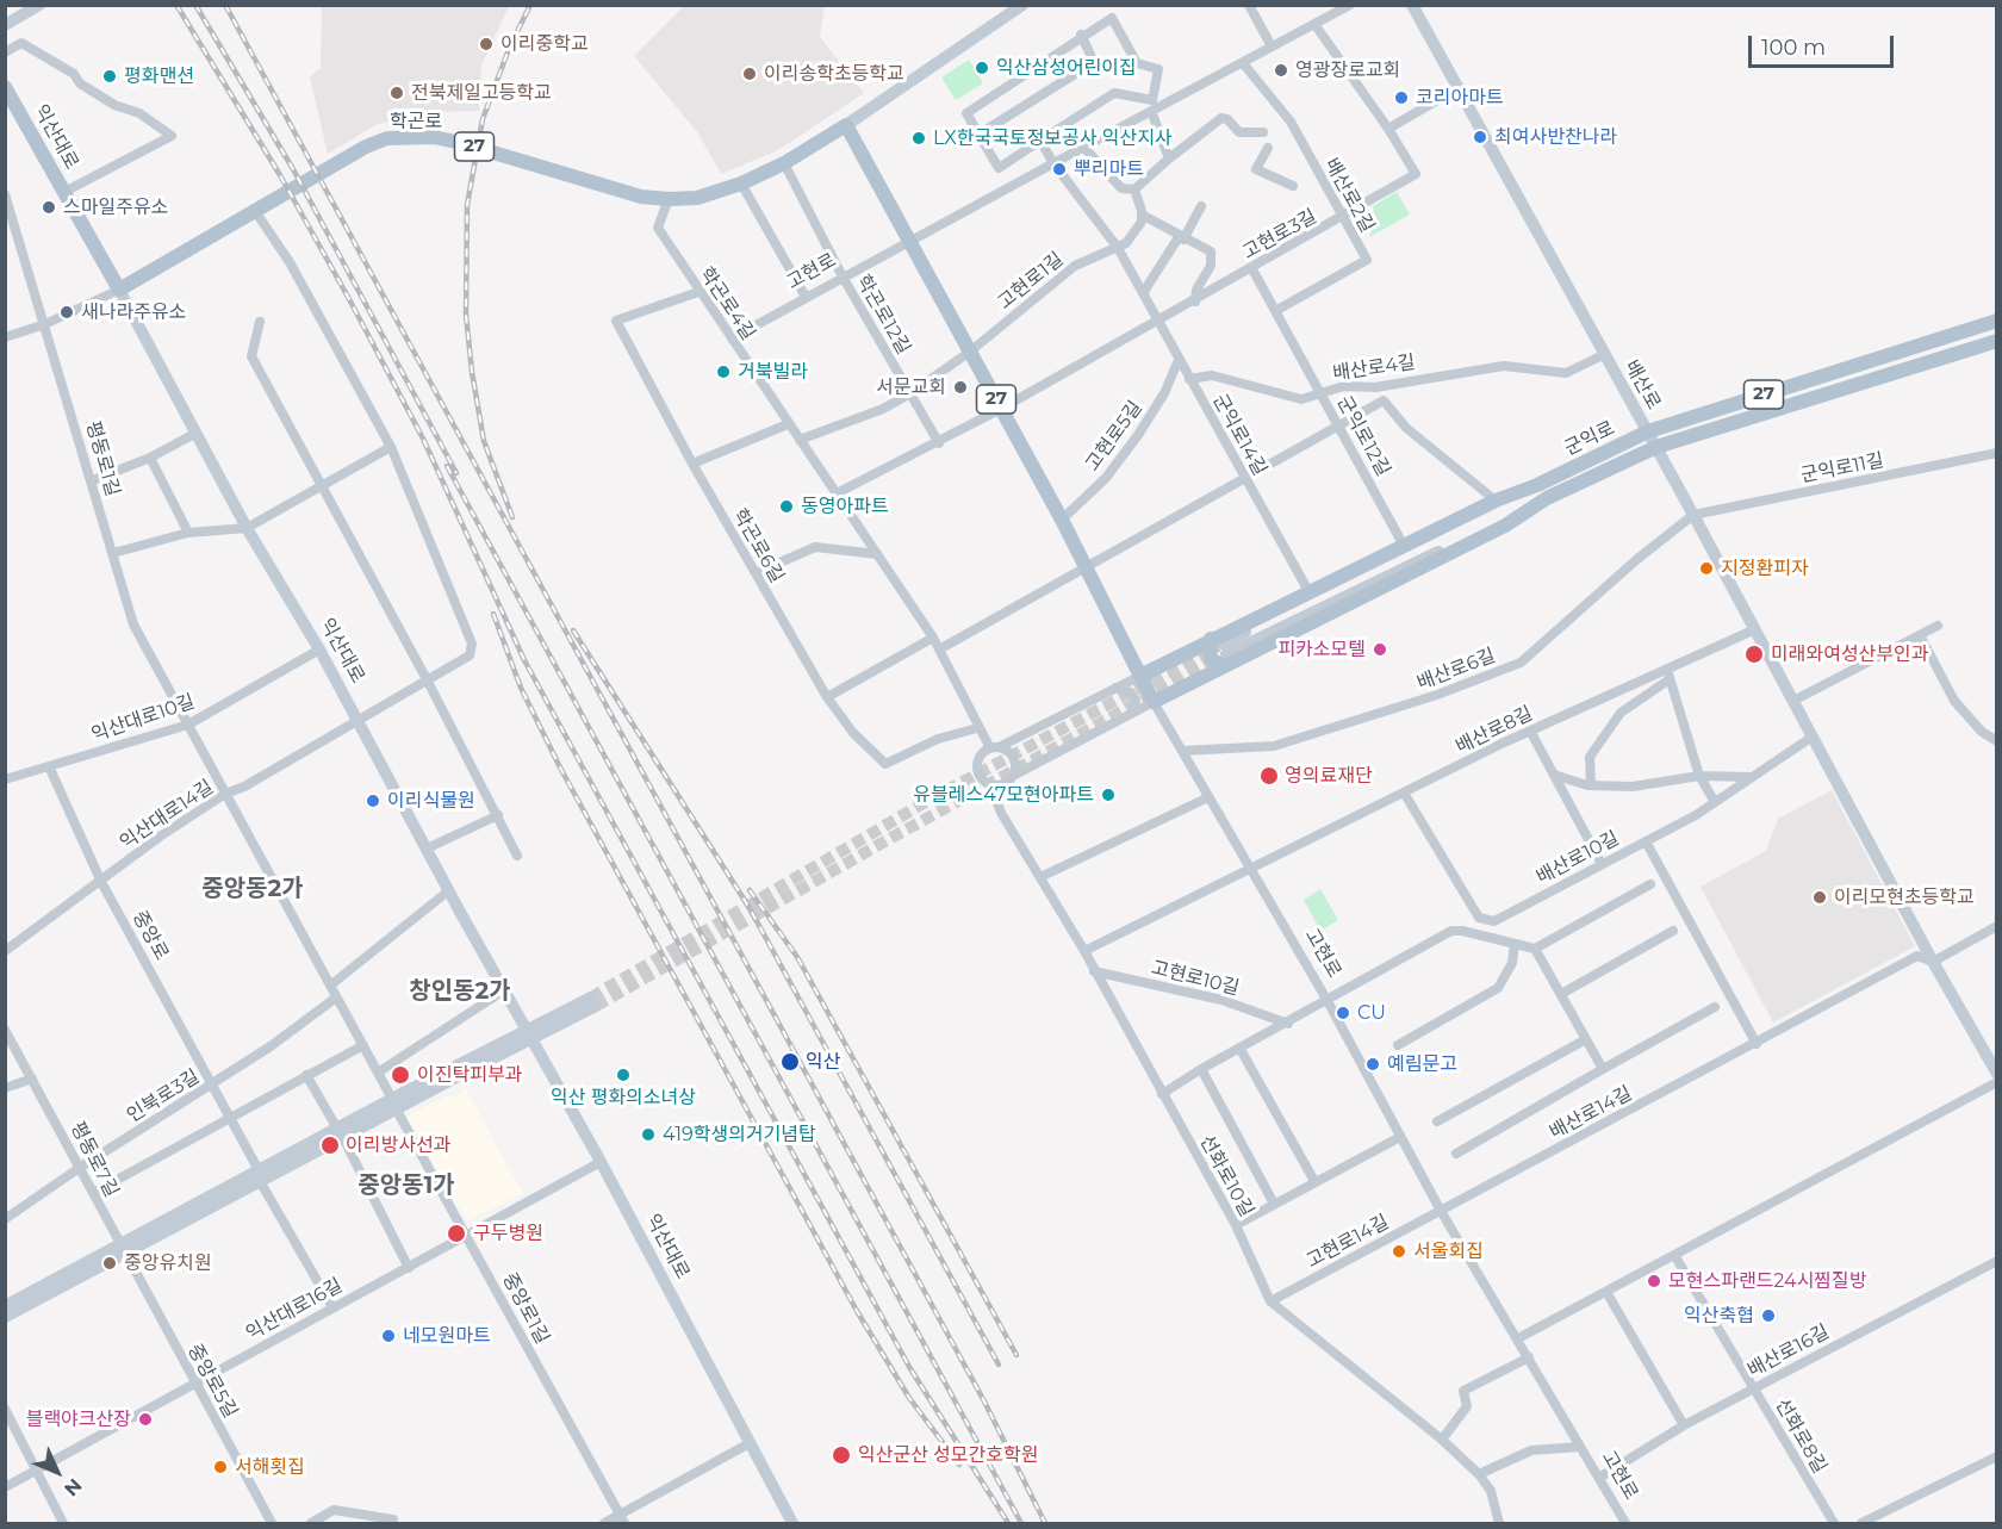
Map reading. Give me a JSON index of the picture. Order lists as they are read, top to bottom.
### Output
{
  "streets": {
    "main road": [
      "학곤로",
      "익산대로",
      "27",
      "고현로",
      "군익로"
    ],
    "street": [
      "배산로2길",
      "고현로3길",
      "고현로1길",
      "학곤로4길",
      "학곤로12길",
      "배산로4길",
      "배산로",
      "군익로14길",
      "고현로5길",
      "군익로12길",
      "평동로1길",
      "군익로11길",
      "학곤로6길",
      "배산로6길",
      "익산대로10길",
      "배산로8길",
      "익산대로14길",
      "배산로10길",
      "중앙로",
      "고현로10길",
      "인북로3길",
      "배산로14길",
      "평동로7길",
      "선화로10길",
      "고현로14길",
      "중앙로1길",
      "익산대로16길",
      "배산로16길",
      "중앙로5길",
      "선화로8길"
    ]
  },
  "crossings": [
    ["학곤로", "익산대로"],
    ["학곤로", "고현로"],
    ["학곤로", "학곤로4길"],
    ["학곤로", "학곤로12길"],
    ["학곤로", "익산대로14길"],
    ["익산대로", "익산대로10길"],
    ["익산대로", "익산대로14길"],
    ["익산대로", "익산대로16길"],
    ["27", "고현로"],
    ["27", "군익로14길"],
    ["27", "군익로12길"],
    ["27", "군익로"],
    ["배산로2길", "고현로3길"],
    ["배산로2길", "군익로12길"],
    ["고현로3길", "고현로"],
    ["고현로3길", "군익로14길"],
    ["고현로3길", "군익로12길"],
    ["고현로", "고현로1길"],
    ["고현로", "학곤로4길"],
    ["고현로", "학곤로12길"],
    ["고현로", "고현로5길"],
    ["고현로", "배산로6길"],
    ["고현로", "배산로8길"],
    ["고현로", "배산로14길"],
    ["고현로", "선화로10길"],
    ["고현로", "고현로14길"],
    ["고현로", "배산로16길"],
    ["고현로1길", "군익로14길"],
    ["학곤로4길", "학곤로6길"],
    ["학곤로4길", "선화로10길"],
    ["배산로4길", "배산로"],
    ["배산로4길", "군익로14길"],
    ["배산로4길", "군익로12길"],
    ["배산로", "군익로"],
    ["배산로", "군익로11길"],
    ["배산로", "배산로6길"],
    ["배산로", "배산로8길"],
    ["배산로", "배산로10길"],
    ["배산로", "배산로14길"],
    ["군익로14길", "고현로5길"],
    ["평동로1길", "익산대로10길"],
    ["군익로11길", "배산로6길"],
    ["익산대로10길", "중앙로"],
    ["배산로8길", "배산로10길"],
    ["배산로8길", "선화로10길"],
    ["익산대로14길", "중앙로"],
    ["중앙로", "인북로3길"],
    ["중앙로", "익산대로16길"],
    ["고현로10길", "선화로10길"],
    ["인북로3길", "평동로7길"],
    ["배산로14길", "고현로14길"],
    ["평동로7길", "중앙로5길"],
    ["선화로10길", "고현로14길"],
    ["중앙로1길", "익산대로16길"],
    ["익산대로16길", "중앙로5길"],
    ["배산로16길", "선화로8길"]
  ],
  "districts": ["중앙동2가", "창인동2가", "중앙동1가"],
  "places": [
    "이리중학교",
    "익산삼성어린이집",
    "영광장로교회",
    "이리송학초등학교",
    "평화맨션",
    "전북제일고등학교",
    "코리아마트",
    "최여사반찬나라",
    "LX한국국토정보공사 익산지사",
    "뿌리마트",
    "스마일주유소",
    "새나라주유소",
    "거북빌라",
    "서문교회",
    "동영아파트",
    "지정환피자",
    "피카소모텔",
    "미래와여성산부인과",
    "영의료재단",
    "유블레스47모현아파트",
    "이리식물원",
    "이리모현초등학교",
    "CU",
    "익산",
    "예림문고",
    "이진탁피부과",
    "익산 평화의소녀상",
    "419학생의거기념탑",
    "이리방사선과",
    "구두병원",
    "서울회집",
    "중앙유치원",
    "모현스파랜드24시찜질방",
    "익산축협",
    "네모원마트",
    "블랙야크산장",
    "익산군산 성모간호학원",
    "서해횟집"
  ],
  "scale_bar": "100 m",
  "north": "bottom right"
}
